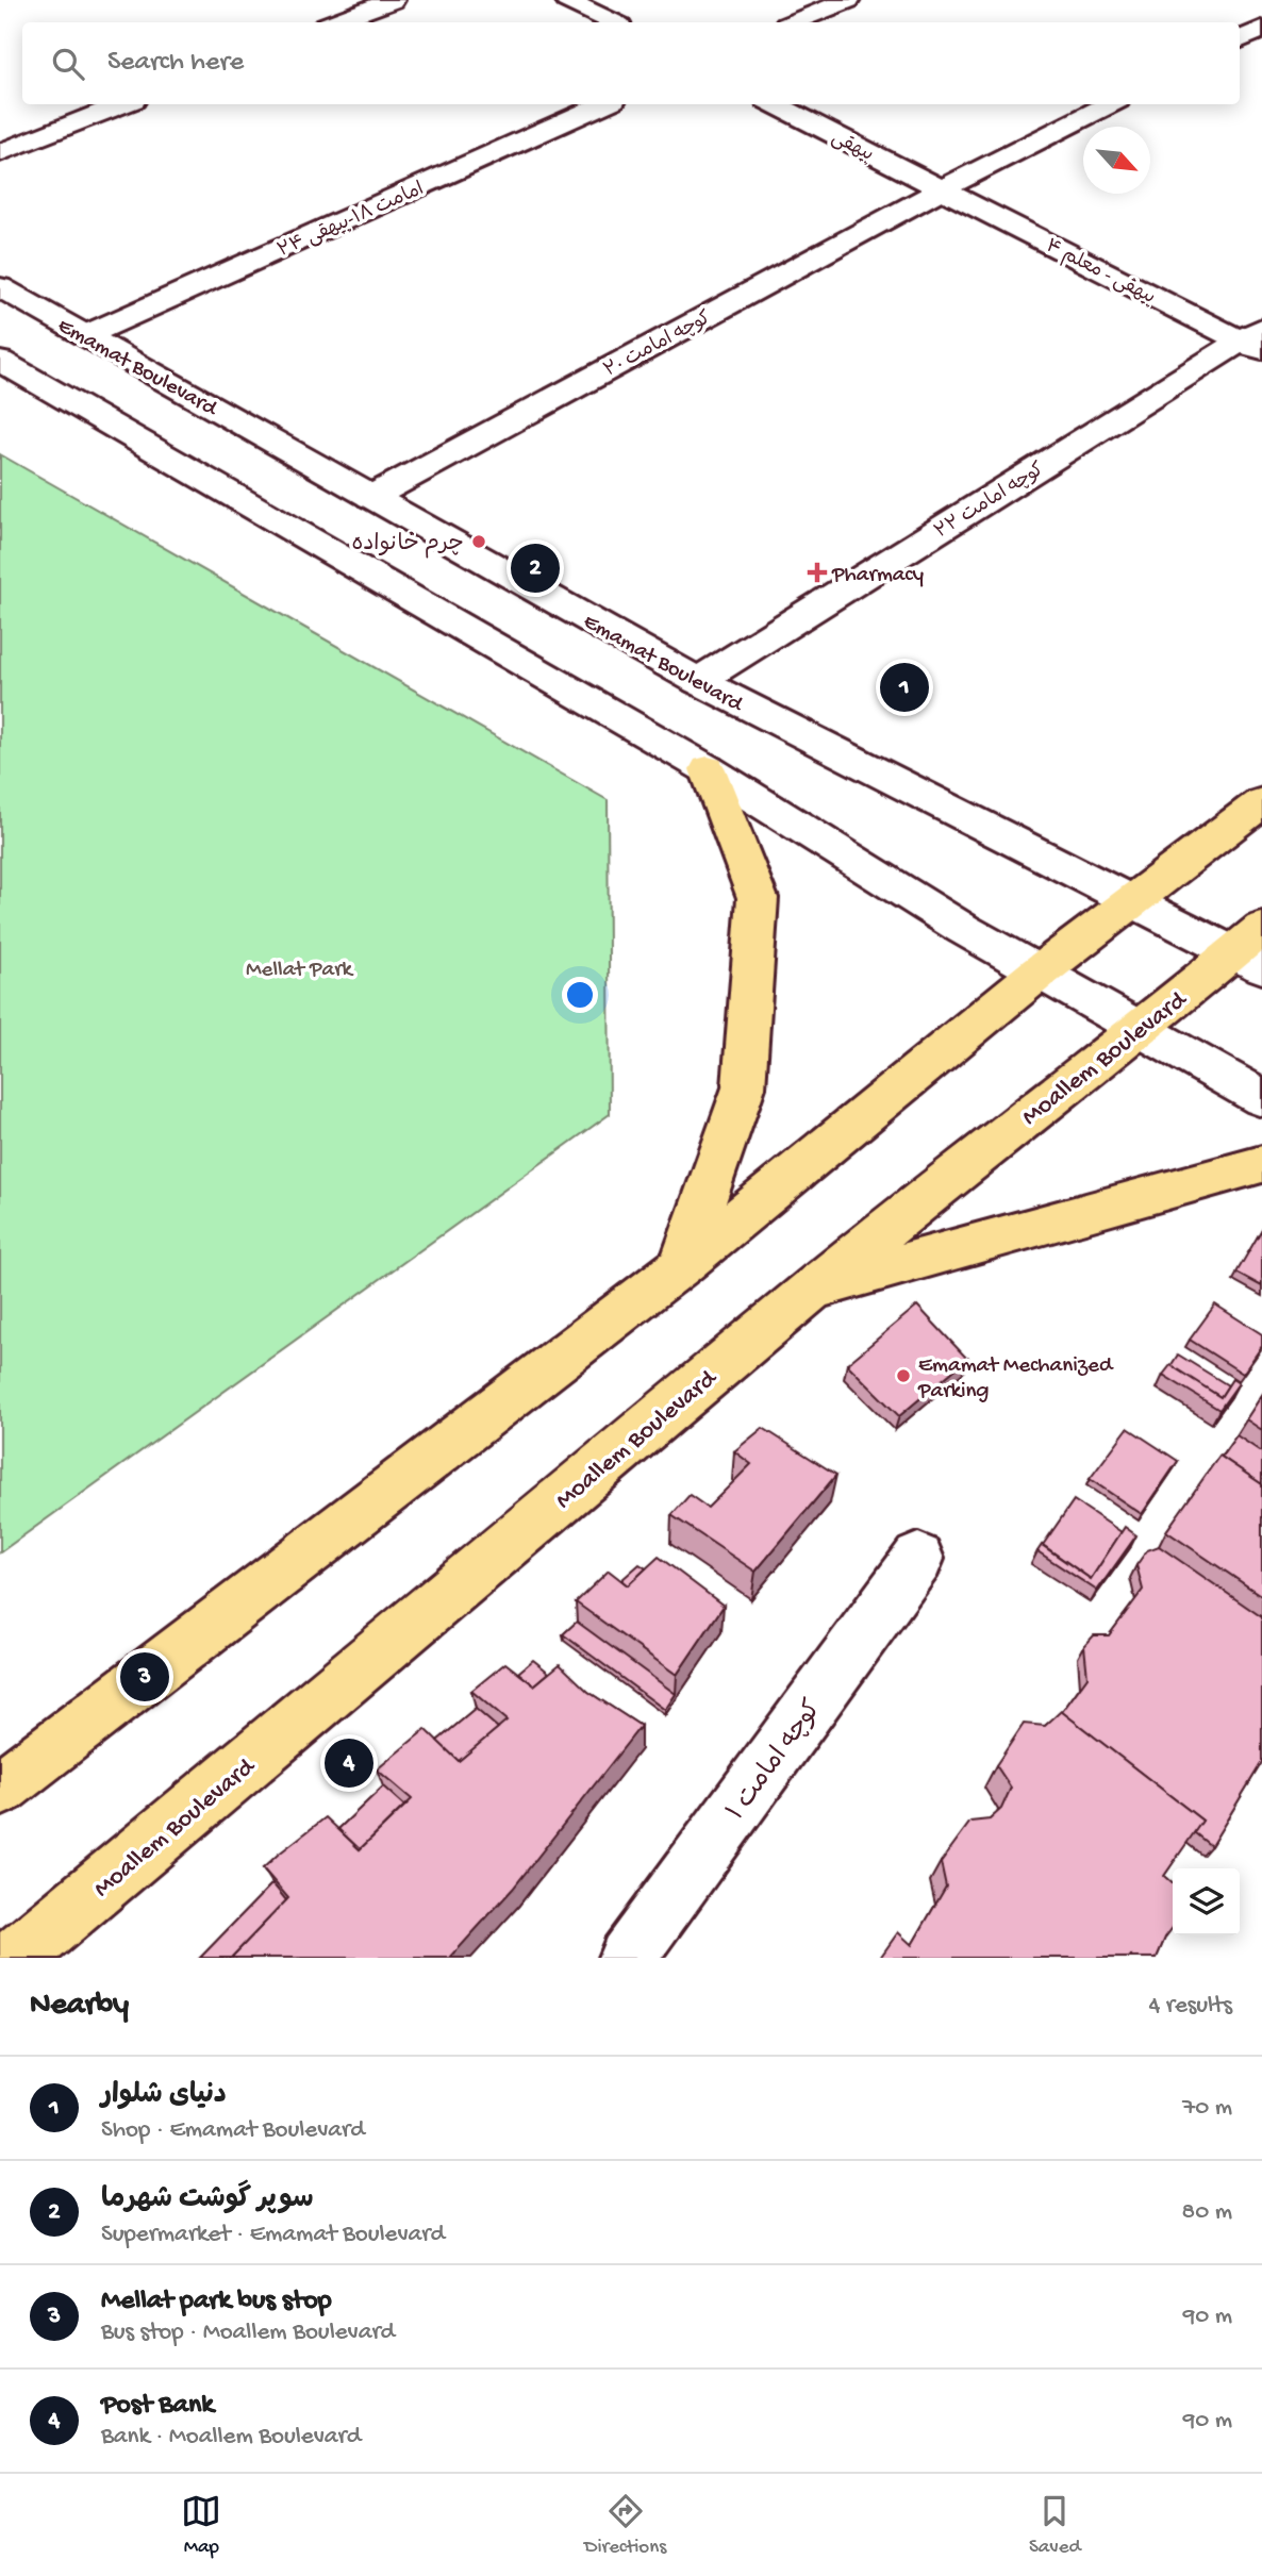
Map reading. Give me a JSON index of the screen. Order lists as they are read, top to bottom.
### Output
{
  "streets": {
    "main road": ["Moallem Boulevard"],
    "street": [
      "بیهقی",
      "امامت ۱۸-بیهقی ۲۴",
      "بیهقی - معلم ۴",
      "کوچه امامت ۲۰",
      "Emamat Boulevard",
      "کوچه امامت ۲۲",
      "کوچه امامت ۱"
    ]
  },
  "crossings": [
    ["بیهقی", "بیهقی - معلم ۴"],
    ["بیهقی", "کوچه امامت ۲۰"],
    ["امامت ۱۸-بیهقی ۲۴", "Emamat Boulevard"],
    ["بیهقی - معلم ۴", "کوچه امامت ۲۰"],
    ["بیهقی - معلم ۴", "کوچه امامت ۲۲"],
    ["کوچه امامت ۲۰", "Emamat Boulevard"],
    ["Emamat Boulevard", "کوچه امامت ۲۲"],
    ["Emamat Boulevard", "Moallem Boulevard"]
  ],
  "parks": ["Mellat Park"],
  "places": {
    "other": ["چرم خانواده", "Emamat Mechanized Parking"],
    "health": ["Pharmacy"]
  },
  "north": "bottom right",
  "page": {
    "search": "Search here",
    "pins": [
      "2",
      "1",
      "3",
      "4"
    ],
    "heading": ["Nearby", "4 results"],
    "list": [
      {
        "mark": "1",
        "name": "دنیای شلوار",
        "note": "Shop · Emamat Boulevard",
        "value": "70 m"
      },
      {
        "mark": "2",
        "name": "سوپر گوشت شهرما",
        "note": "Supermarket · Emamat Boulevard",
        "value": "80 m"
      },
      {
        "mark": "3",
        "name": "Mellat park bus stop",
        "note": "Bus stop · Moallem Boulevard",
        "value": "90 m"
      },
      {
        "mark": "4",
        "name": "Post Bank",
        "note": "Bank · Moallem Boulevard",
        "value": "90 m"
      }
    ],
    "nav": ["Map", "Directions", "Saved"]
  }
}
